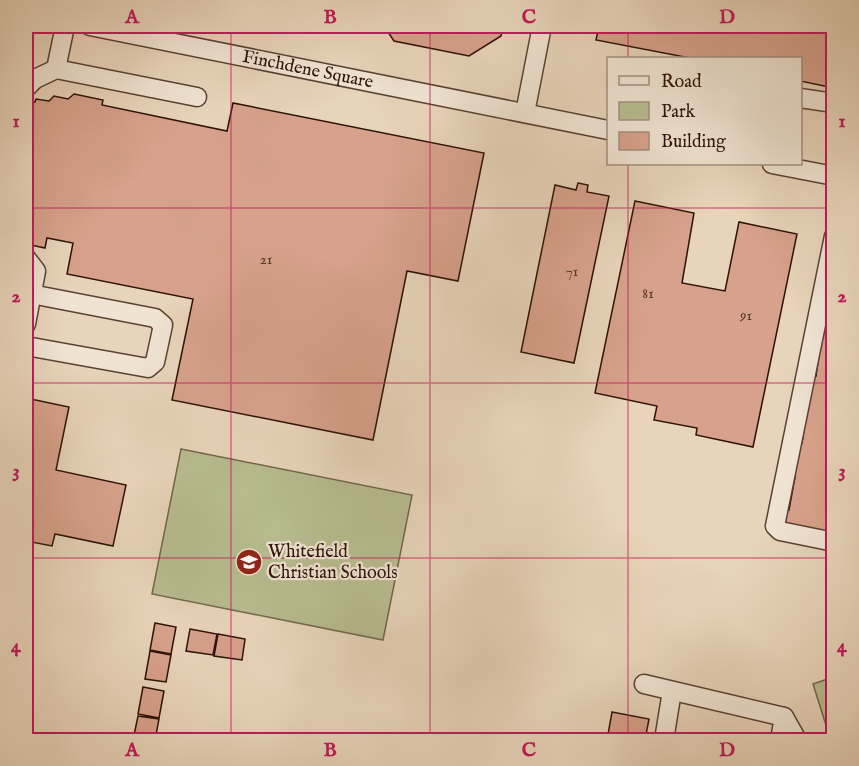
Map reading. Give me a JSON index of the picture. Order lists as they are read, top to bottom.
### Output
{
  "streets": {
    "street": ["Finchdene Square"]
  },
  "places": {
    "school or university": ["Whitefield Christian Schools"]
  },
  "house_numbers": [
    "21",
    "71",
    "81",
    "91"
  ],
  "legend": ["Road", "Park", "Building"],
  "grid": {
    "columns": [
      "A",
      "B",
      "C",
      "D"
    ],
    "rows": [
      "1",
      "2",
      "3",
      "4"
    ]
  }
}
